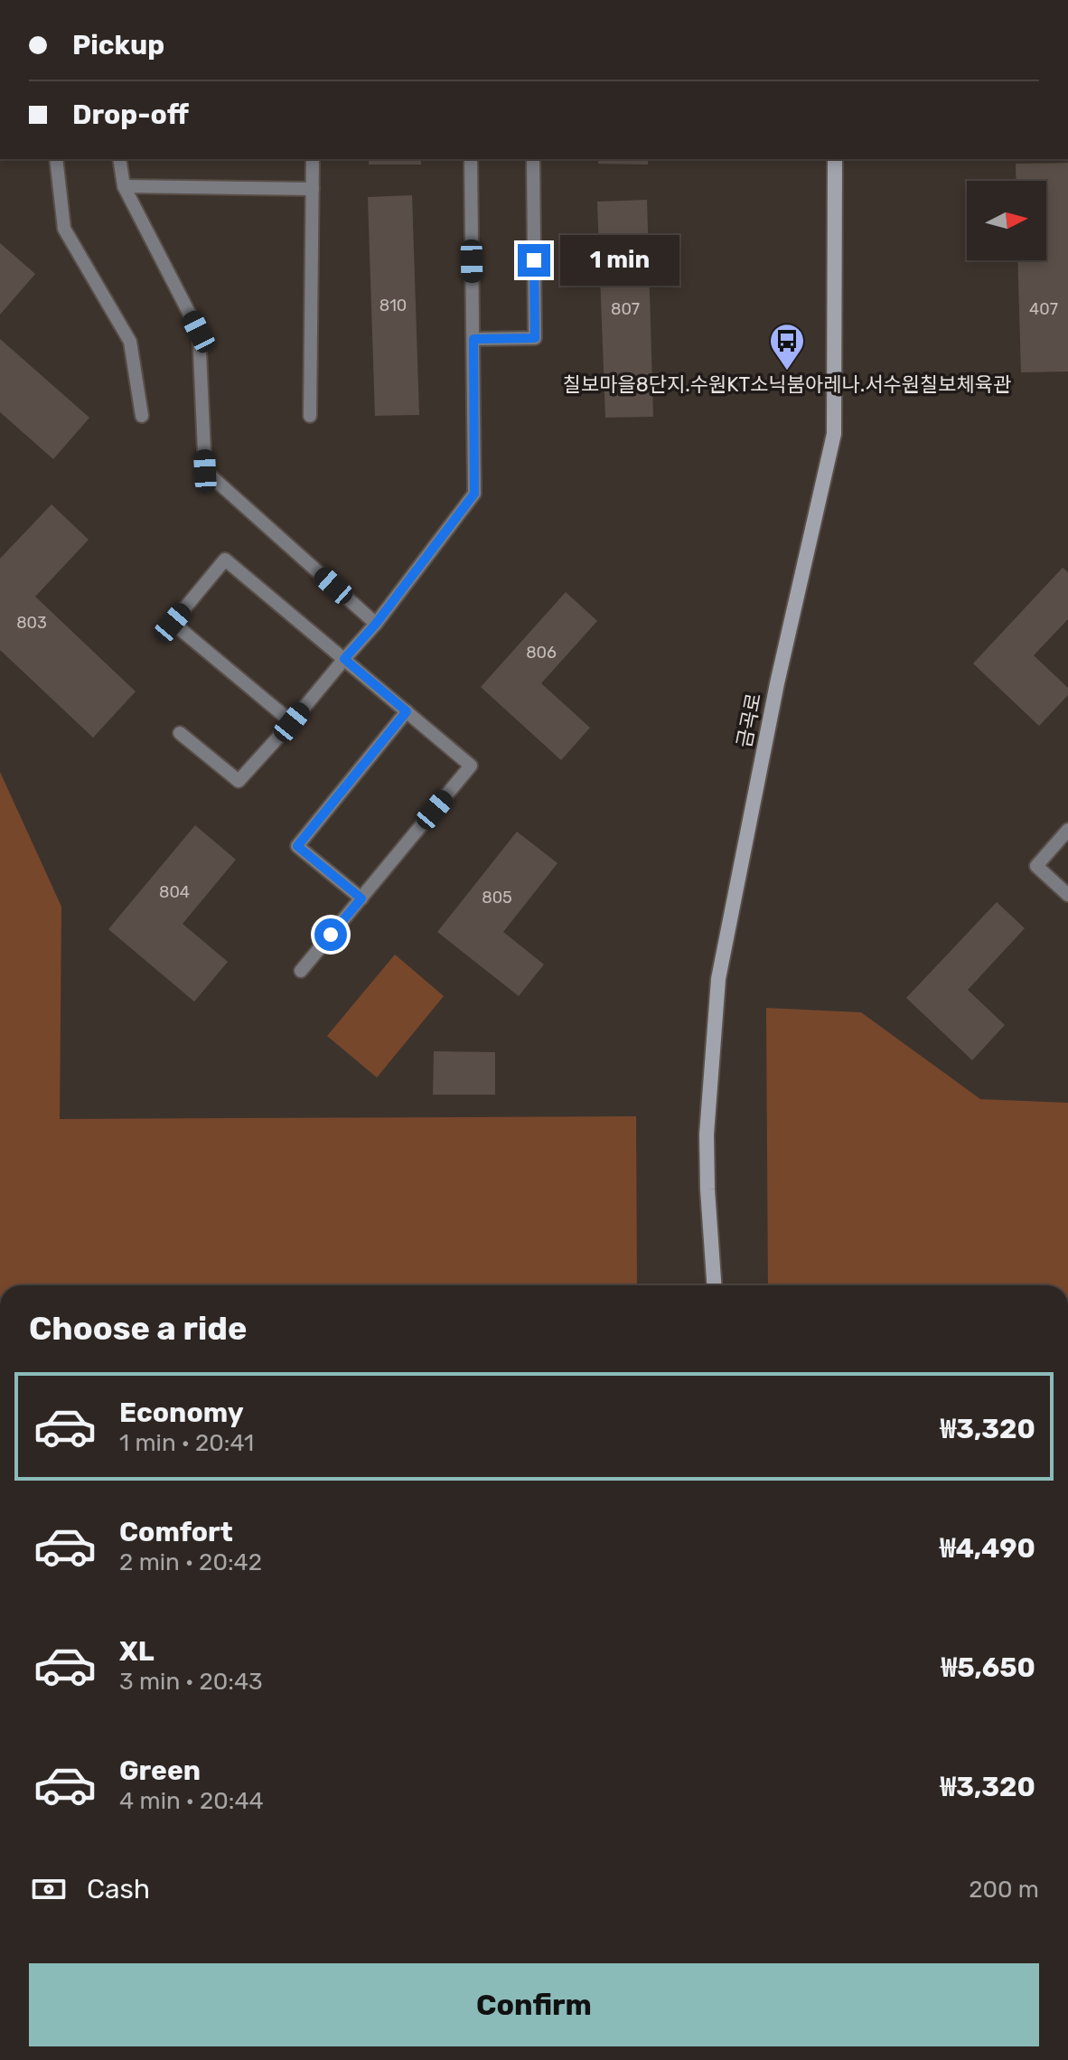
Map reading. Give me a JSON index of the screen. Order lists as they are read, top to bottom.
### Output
{
  "streets": {
    "main road": ["금곡로"]
  },
  "places": {
    "bus stop": ["칠보마을8단지.수원KT소닉붐아레나.서수원칠보체육관"]
  },
  "house_numbers": [
    "810",
    "807",
    "407",
    "803",
    "806",
    "804",
    "805"
  ],
  "north": "right",
  "page": {
    "banner": ["Pickup", "Drop-off"],
    "bubble": "1 min",
    "heading": "Choose a ride",
    "list": [
      {
        "name": "Economy",
        "note": "1 min · 20:41",
        "value": "₩3,320"
      },
      {
        "name": "Comfort",
        "note": "2 min · 20:42",
        "value": "₩4,490"
      },
      {
        "name": "XL",
        "note": "3 min · 20:43",
        "value": "₩5,650"
      },
      {
        "name": "Green",
        "note": "4 min · 20:44",
        "value": "₩3,320"
      }
    ],
    "pay": ["Cash", "200 m"],
    "buttons": "Confirm"
  }
}
